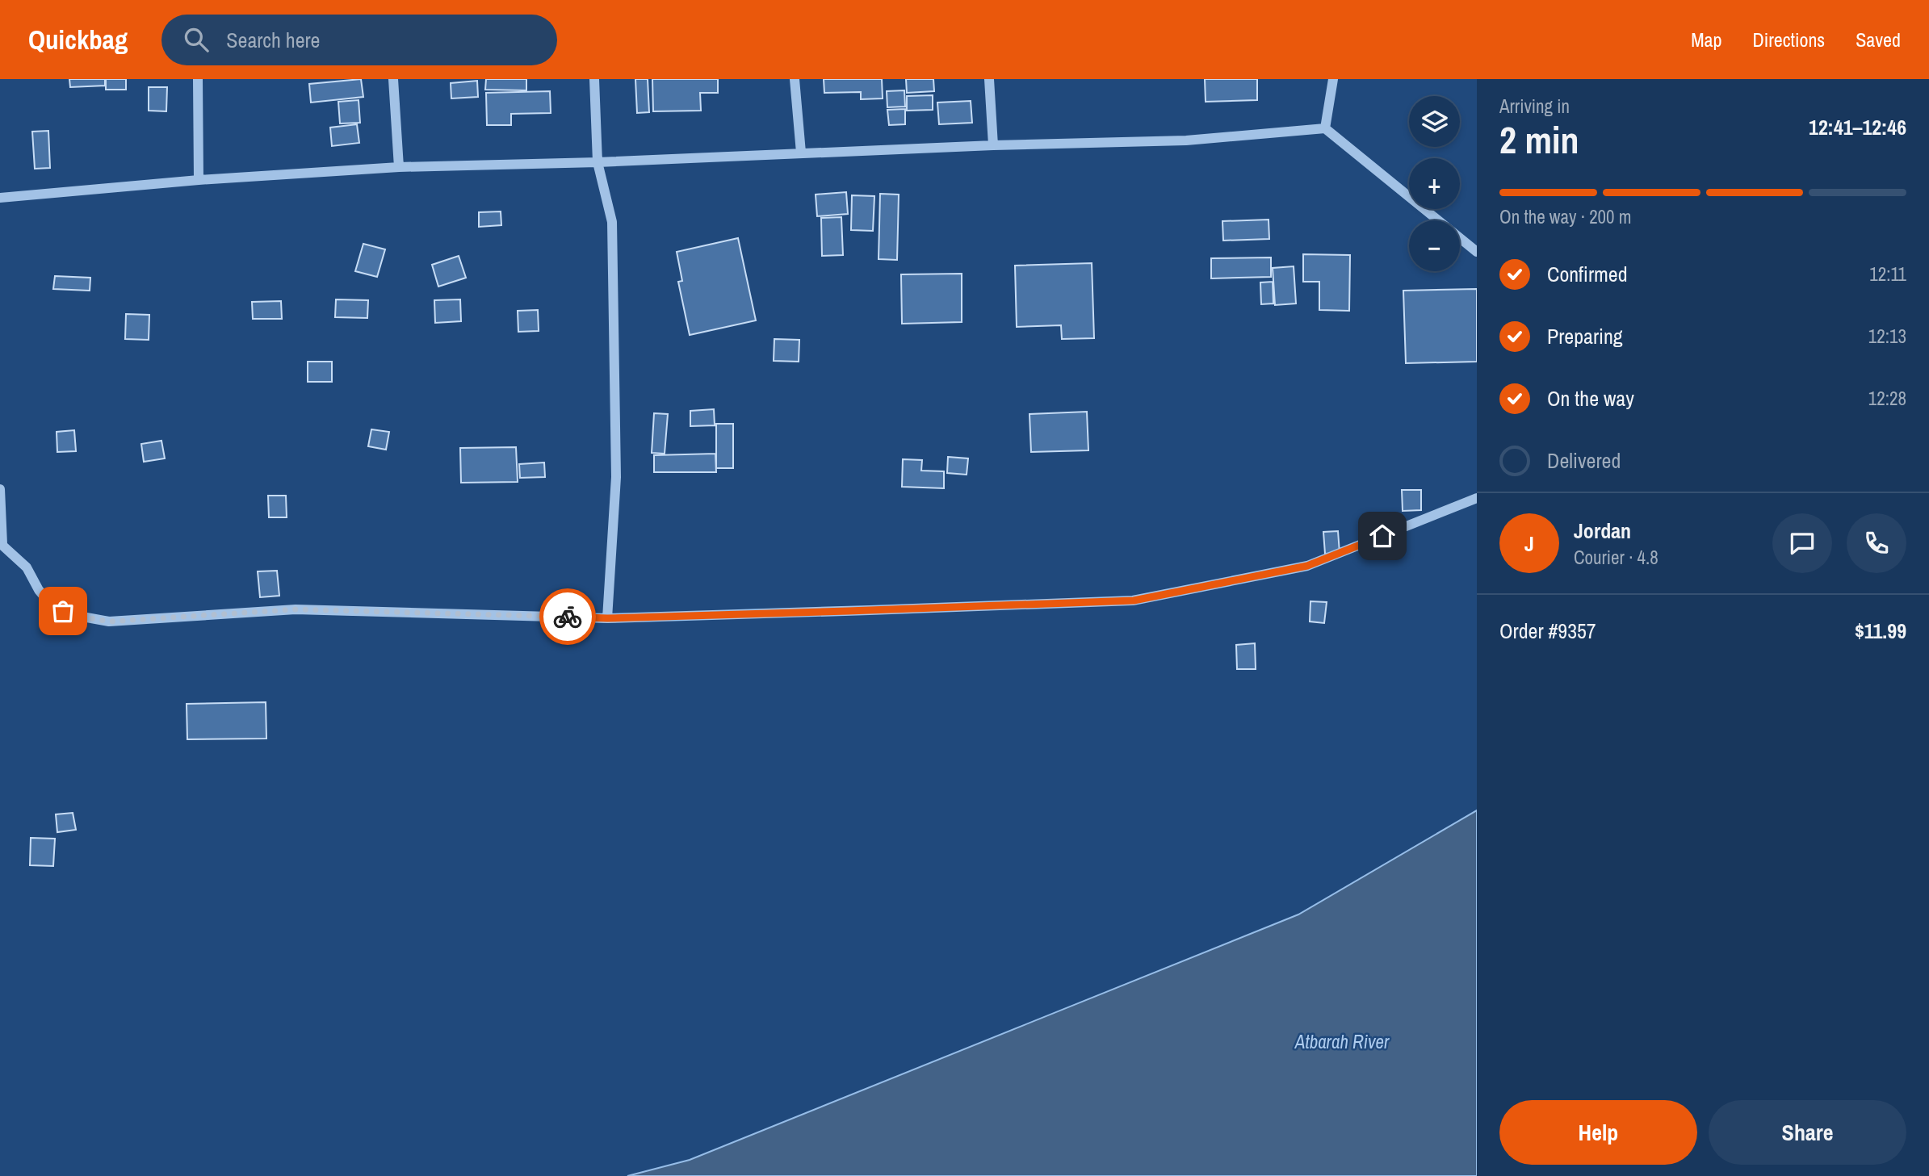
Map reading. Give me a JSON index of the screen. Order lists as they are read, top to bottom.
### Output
{
  "water": ["Atbarah River"],
  "page": {
    "header": "Quickbag",
    "search": "Search here",
    "nav": ["Map", "Directions", "Saved"],
    "heading": ["2 min", "Arriving in", "12:41–12:46"],
    "panel": [
      "Jordan",
      "Courier · 4.8",
      "Order #9357",
      "$11.99"
    ],
    "map_buttons": ["+", "−"],
    "bar": "On the way · 200 m",
    "list": [
      ["Confirmed", "12:11"],
      ["Preparing", "12:13"],
      ["On the way", "12:28"],
      "Delivered"
    ],
    "round": "J",
    "buttons": ["Help", "Share"]
  }
}
